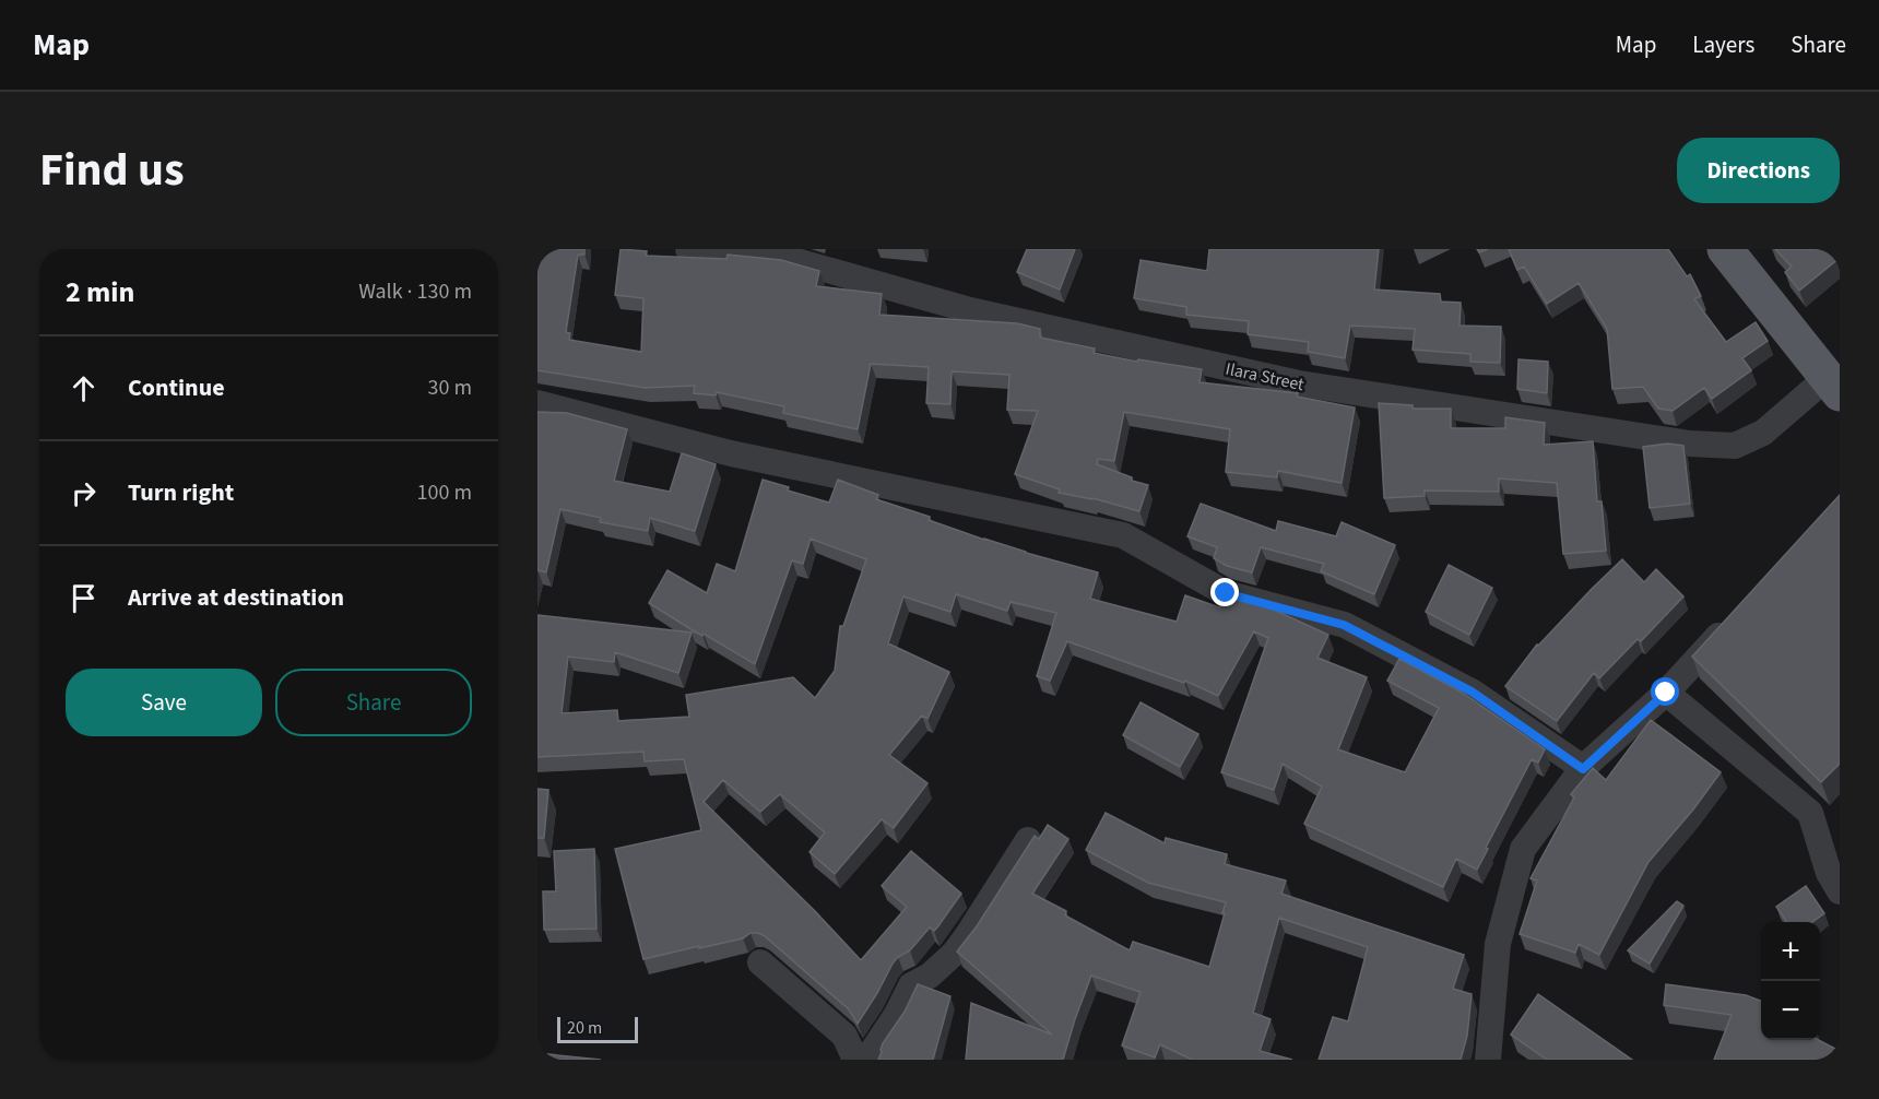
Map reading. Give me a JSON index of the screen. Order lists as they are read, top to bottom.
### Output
{
  "streets": {
    "street": ["Ilara Street"]
  },
  "scale_bar": "20 m",
  "page": {
    "header": "Map",
    "nav": ["Map", "Layers", "Share"],
    "title": "Find us",
    "buttons": [
      "Directions",
      ["Save", "Share"]
    ],
    "heading": ["2 min", "Walk · 130 m"],
    "list": [
      ["Continue", "30 m"],
      ["Turn right", "100 m"],
      "Arrive at destination"
    ],
    "map_buttons": ["+", "−"],
    "scale": "20 m"
  }
}
